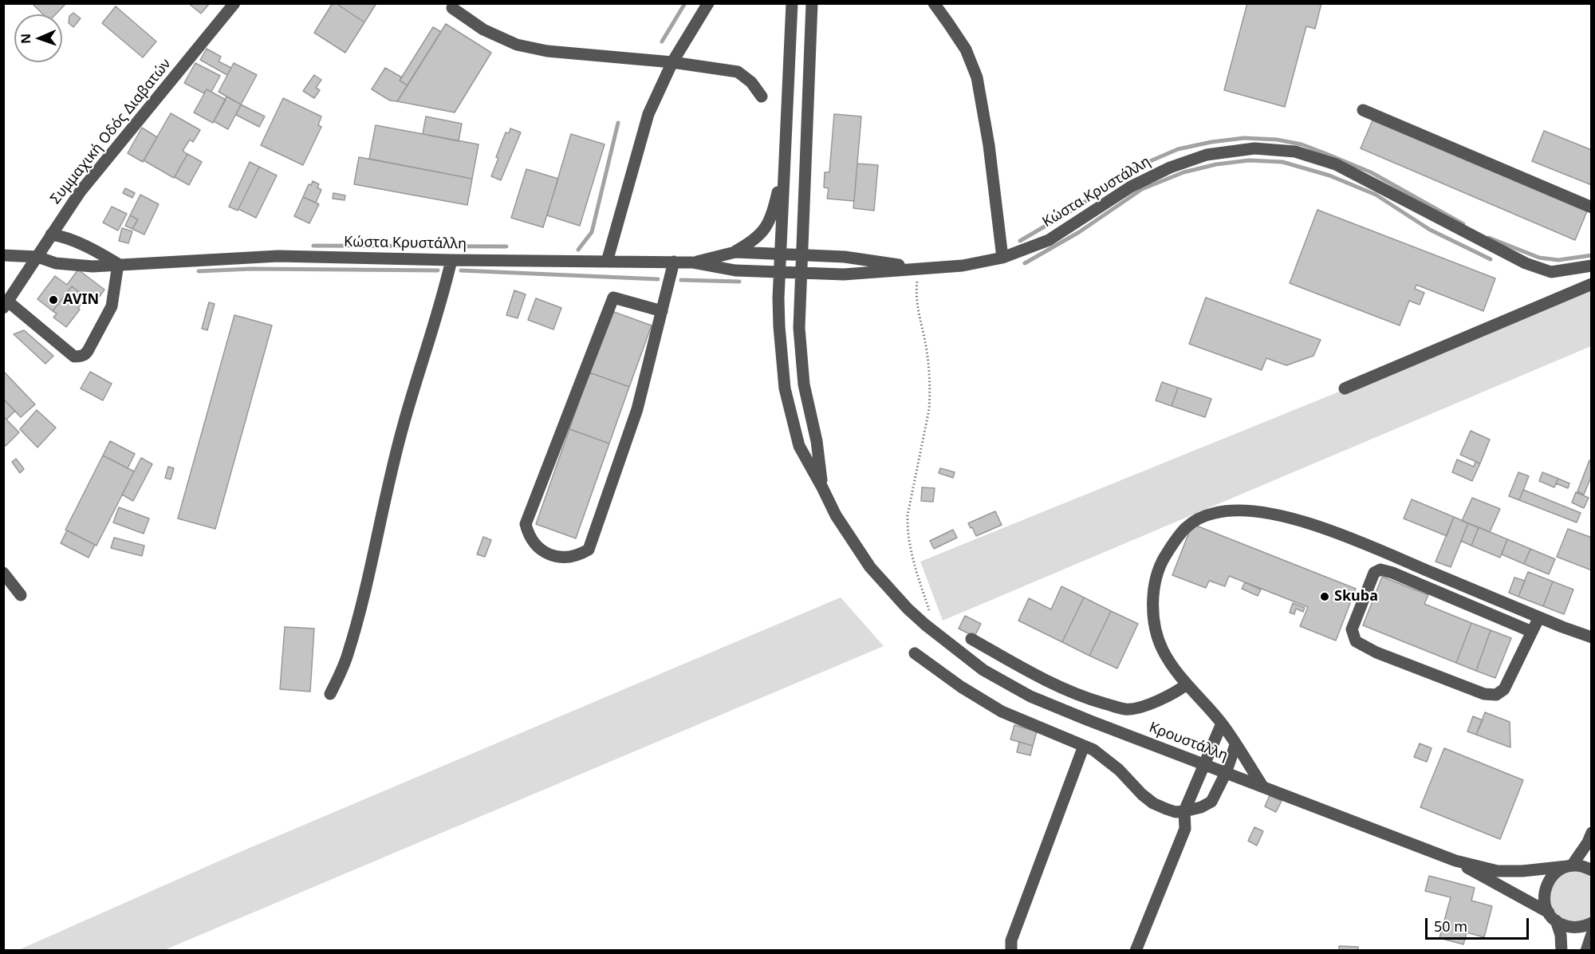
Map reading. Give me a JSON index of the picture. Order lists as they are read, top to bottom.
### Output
{
  "streets": {
    "street": ["Συμμαχική Οδός Διαβατών", "Κώστα Κρυστάλλη", "Κρουστάλλη"]
  },
  "crossings": [
    ["Συμμαχική Οδός Διαβατών", "Κώστα Κρυστάλλη"],
    ["Κώστα Κρυστάλλη", "Κρουστάλλη"]
  ],
  "places": ["AVIN", "Skuba"],
  "scale_bar": "50 m",
  "north": "left"
}
